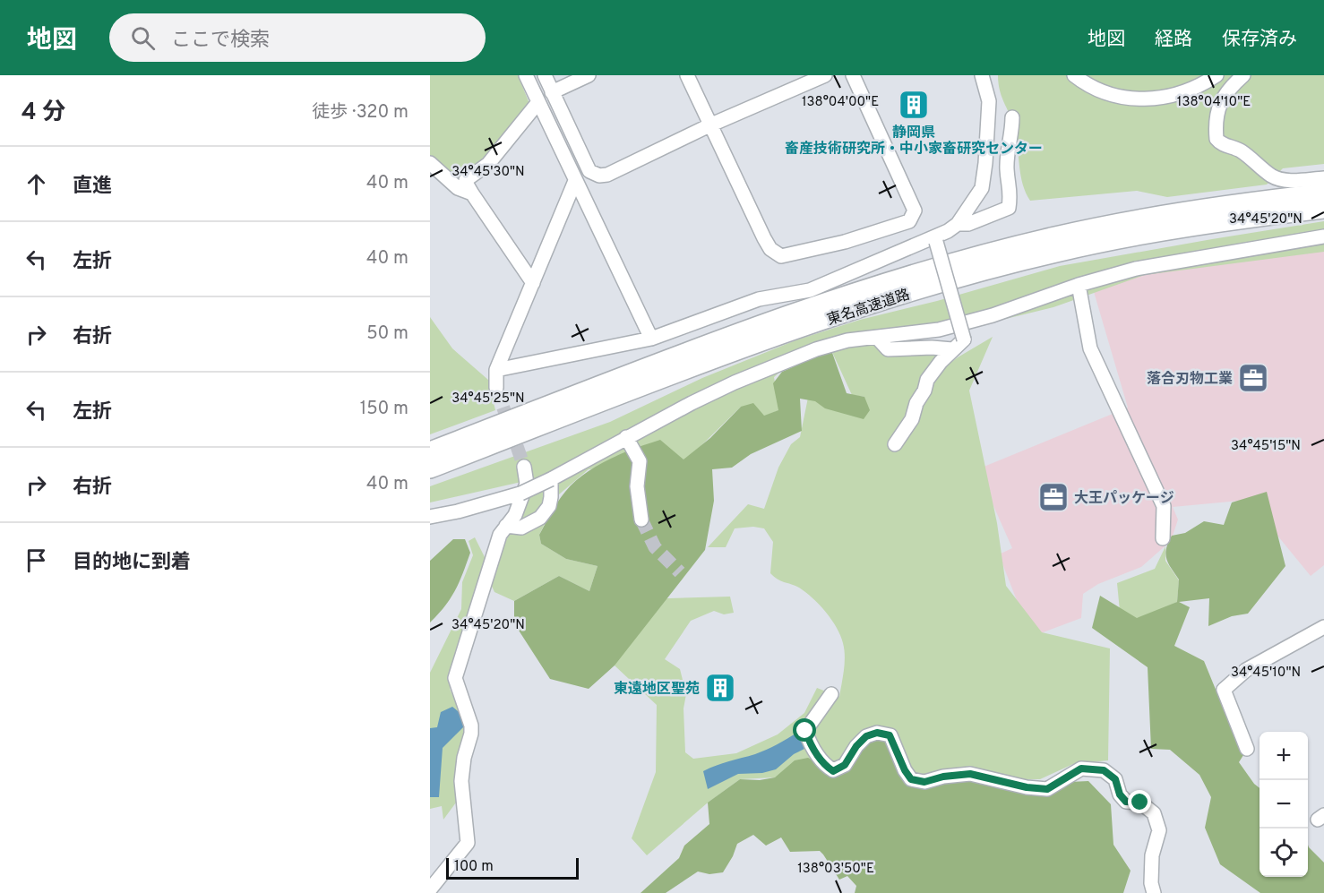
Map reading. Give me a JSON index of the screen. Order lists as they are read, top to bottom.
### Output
{
  "streets": {
    "highway": ["東名高速道路"]
  },
  "places": {
    "building": ["静岡県 畜産技術研究所・中小家畜研究センター", "東遠地区聖苑"],
    "office": ["落合刃物工業", "大王パッケージ"]
  },
  "scale_bar": "100 m",
  "page": {
    "header": "地図",
    "search": "ここで検索",
    "nav": ["地図", "経路", "保存済み"],
    "heading": ["4 分", "徒歩 · 320 m"],
    "list": [
      ["直進", "40 m"],
      ["左折", "40 m"],
      ["右折", "50 m"],
      ["左折", "150 m"],
      ["右折", "40 m"],
      "目的地に到着"
    ],
    "map_buttons": ["+", "−"],
    "scale": "100 m"
  },
  "coordinates": [
    "138°04'10\"E",
    "138°04'00\"E",
    "34°45'30\"N",
    "34°45'20\"N",
    "34°45'25\"N",
    "34°45'15\"N",
    "34°45'10\"N",
    "138°03'50\"E"
  ]
}
